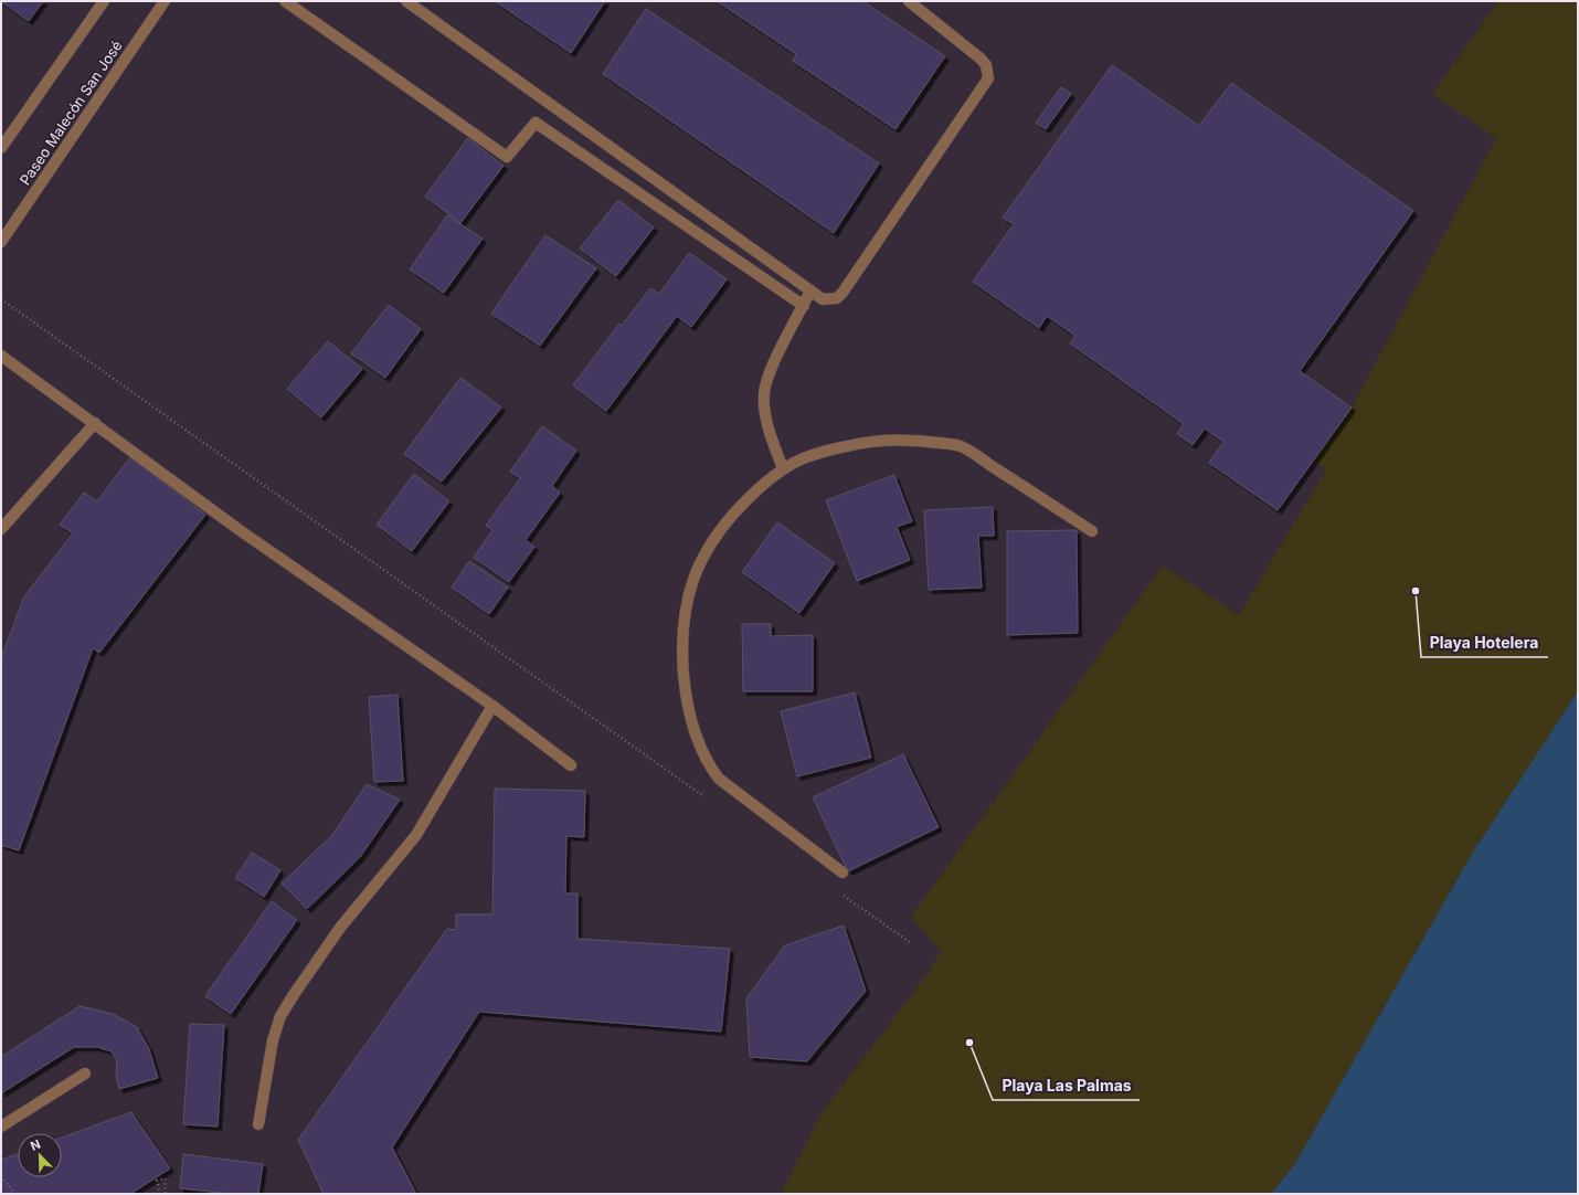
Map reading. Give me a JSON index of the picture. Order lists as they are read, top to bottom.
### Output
{
  "streets": {
    "street": ["Paseo Malecón San José"]
  },
  "places": ["Playa Hotelera", "Playa Las Palmas"],
  "north": "top left"
}
